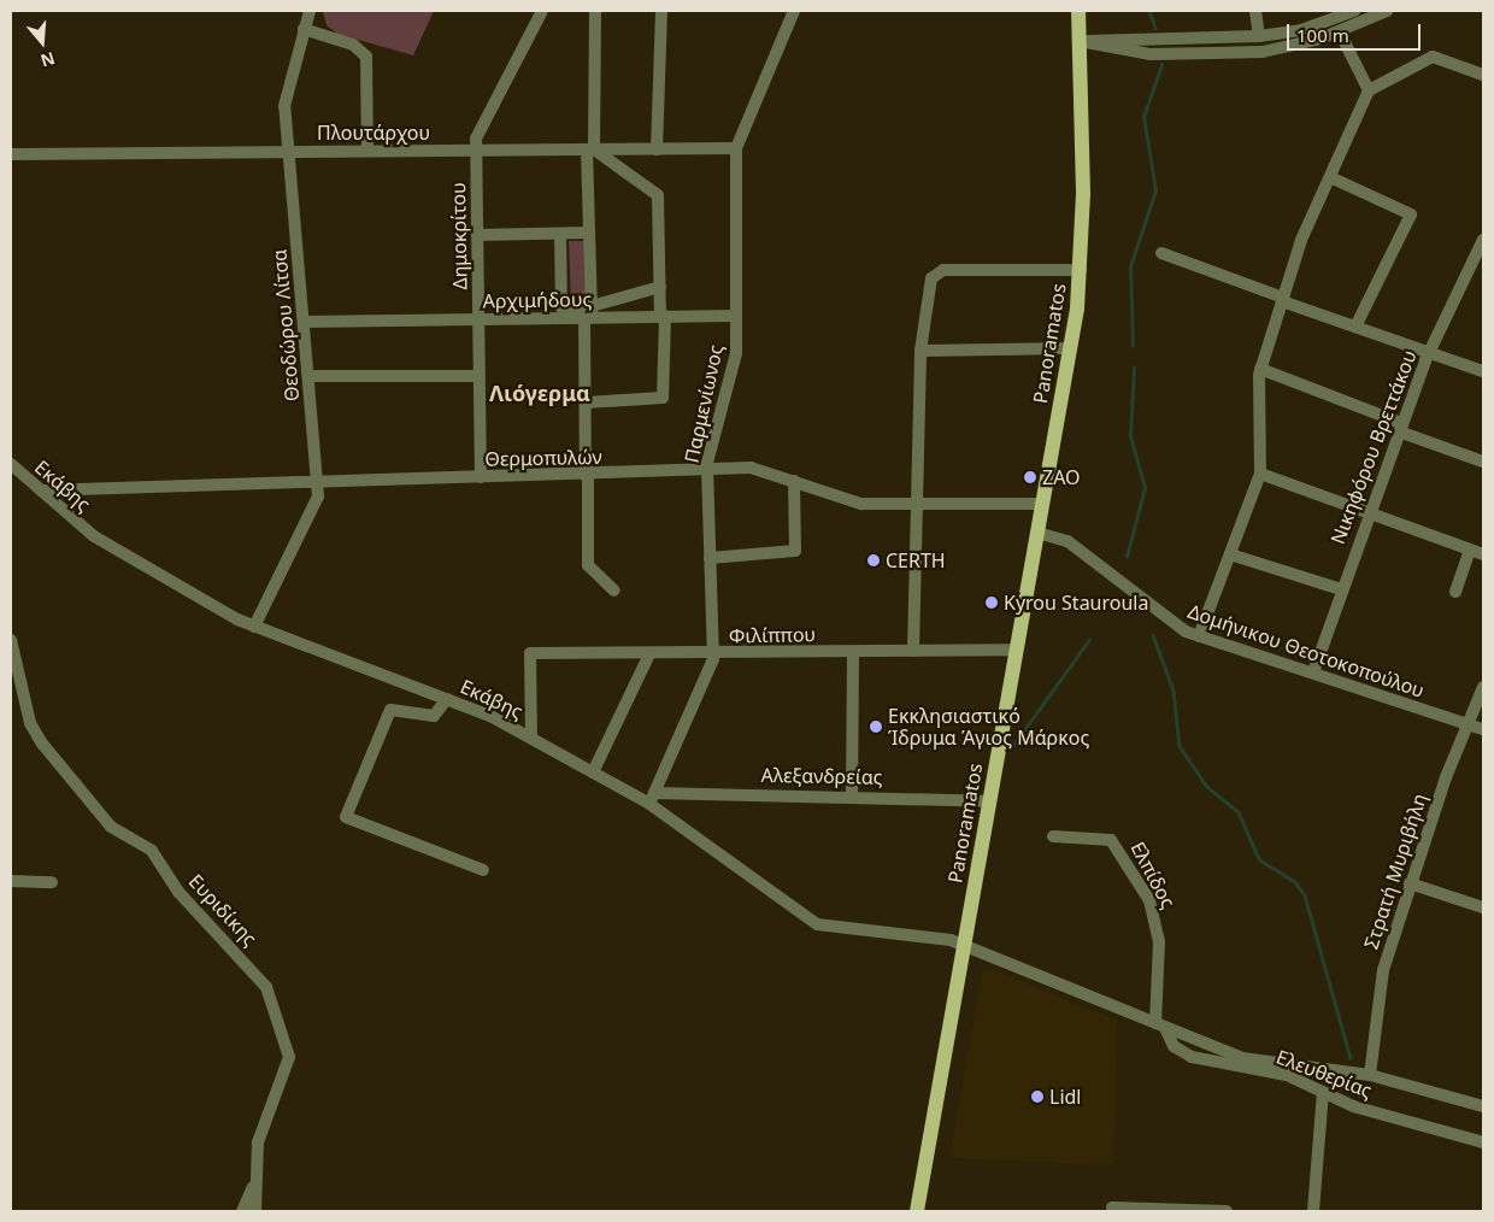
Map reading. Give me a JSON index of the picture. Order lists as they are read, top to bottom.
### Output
{
  "streets": {
    "main road": ["Panoramatos"],
    "street": [
      "Πλουτάρχου",
      "Δημοκρίτου",
      "Αρχιμήδους",
      "Θεοδώρου Λίτσα",
      "Παρμενίωνος",
      "Νικηφόρου Βρεττάκου",
      "Θερμοπυλών",
      "Εκάβης",
      "Φιλίππου",
      "Δομήνικου Θεοτοκοπούλου",
      "Αλεξανδρείας",
      "Στρατή Μυριβήλη",
      "Ελπίδος",
      "Ευριδίκης",
      "Ελευθερίας"
    ]
  },
  "crossings": [
    ["Πλουτάρχου", "Δημοκρίτου"],
    ["Πλουτάρχου", "Θεοδώρου Λίτσα"],
    ["Πλουτάρχου", "Παρμενίωνος"],
    ["Δημοκρίτου", "Αρχιμήδους"],
    ["Δημοκρίτου", "Θερμοπυλών"],
    ["Αρχιμήδους", "Θεοδώρου Λίτσα"],
    ["Αρχιμήδους", "Παρμενίωνος"],
    ["Θεοδώρου Λίτσα", "Θερμοπυλών"],
    ["Θεοδώρου Λίτσα", "Εκάβης"],
    ["Panoramatos", "Θερμοπυλών"],
    ["Panoramatos", "Εκάβης"],
    ["Panoramatos", "Φιλίππου"],
    ["Panoramatos", "Δομήνικου Θεοτοκοπούλου"],
    ["Panoramatos", "Αλεξανδρείας"],
    ["Panoramatos", "Ελευθερίας"],
    ["Παρμενίωνος", "Θερμοπυλών"],
    ["Παρμενίωνος", "Εκάβης"],
    ["Παρμενίωνος", "Φιλίππου"],
    ["Παρμενίωνος", "Αλεξανδρείας"],
    ["Νικηφόρου Βρεττάκου", "Δομήνικου Θεοτοκοπούλου"],
    ["Θερμοπυλών", "Εκάβης"],
    ["Εκάβης", "Φιλίππου"],
    ["Εκάβης", "Αλεξανδρείας"],
    ["Εκάβης", "Ελευθερίας"],
    ["Δομήνικου Θεοτοκοπούλου", "Στρατή Μυριβήλη"],
    ["Στρατή Μυριβήλη", "Ελευθερίας"],
    ["Ελπίδος", "Ελευθερίας"]
  ],
  "districts": ["Λιόγερμα"],
  "places": [
    "ZAO",
    "CERTH",
    "Kyrou Stauroula",
    "Εκκλησιαστικό Ίδρυμα Άγιος Μάρκος",
    "Lidl"
  ],
  "scale_bar": "100 m",
  "north": "bottom"
}
